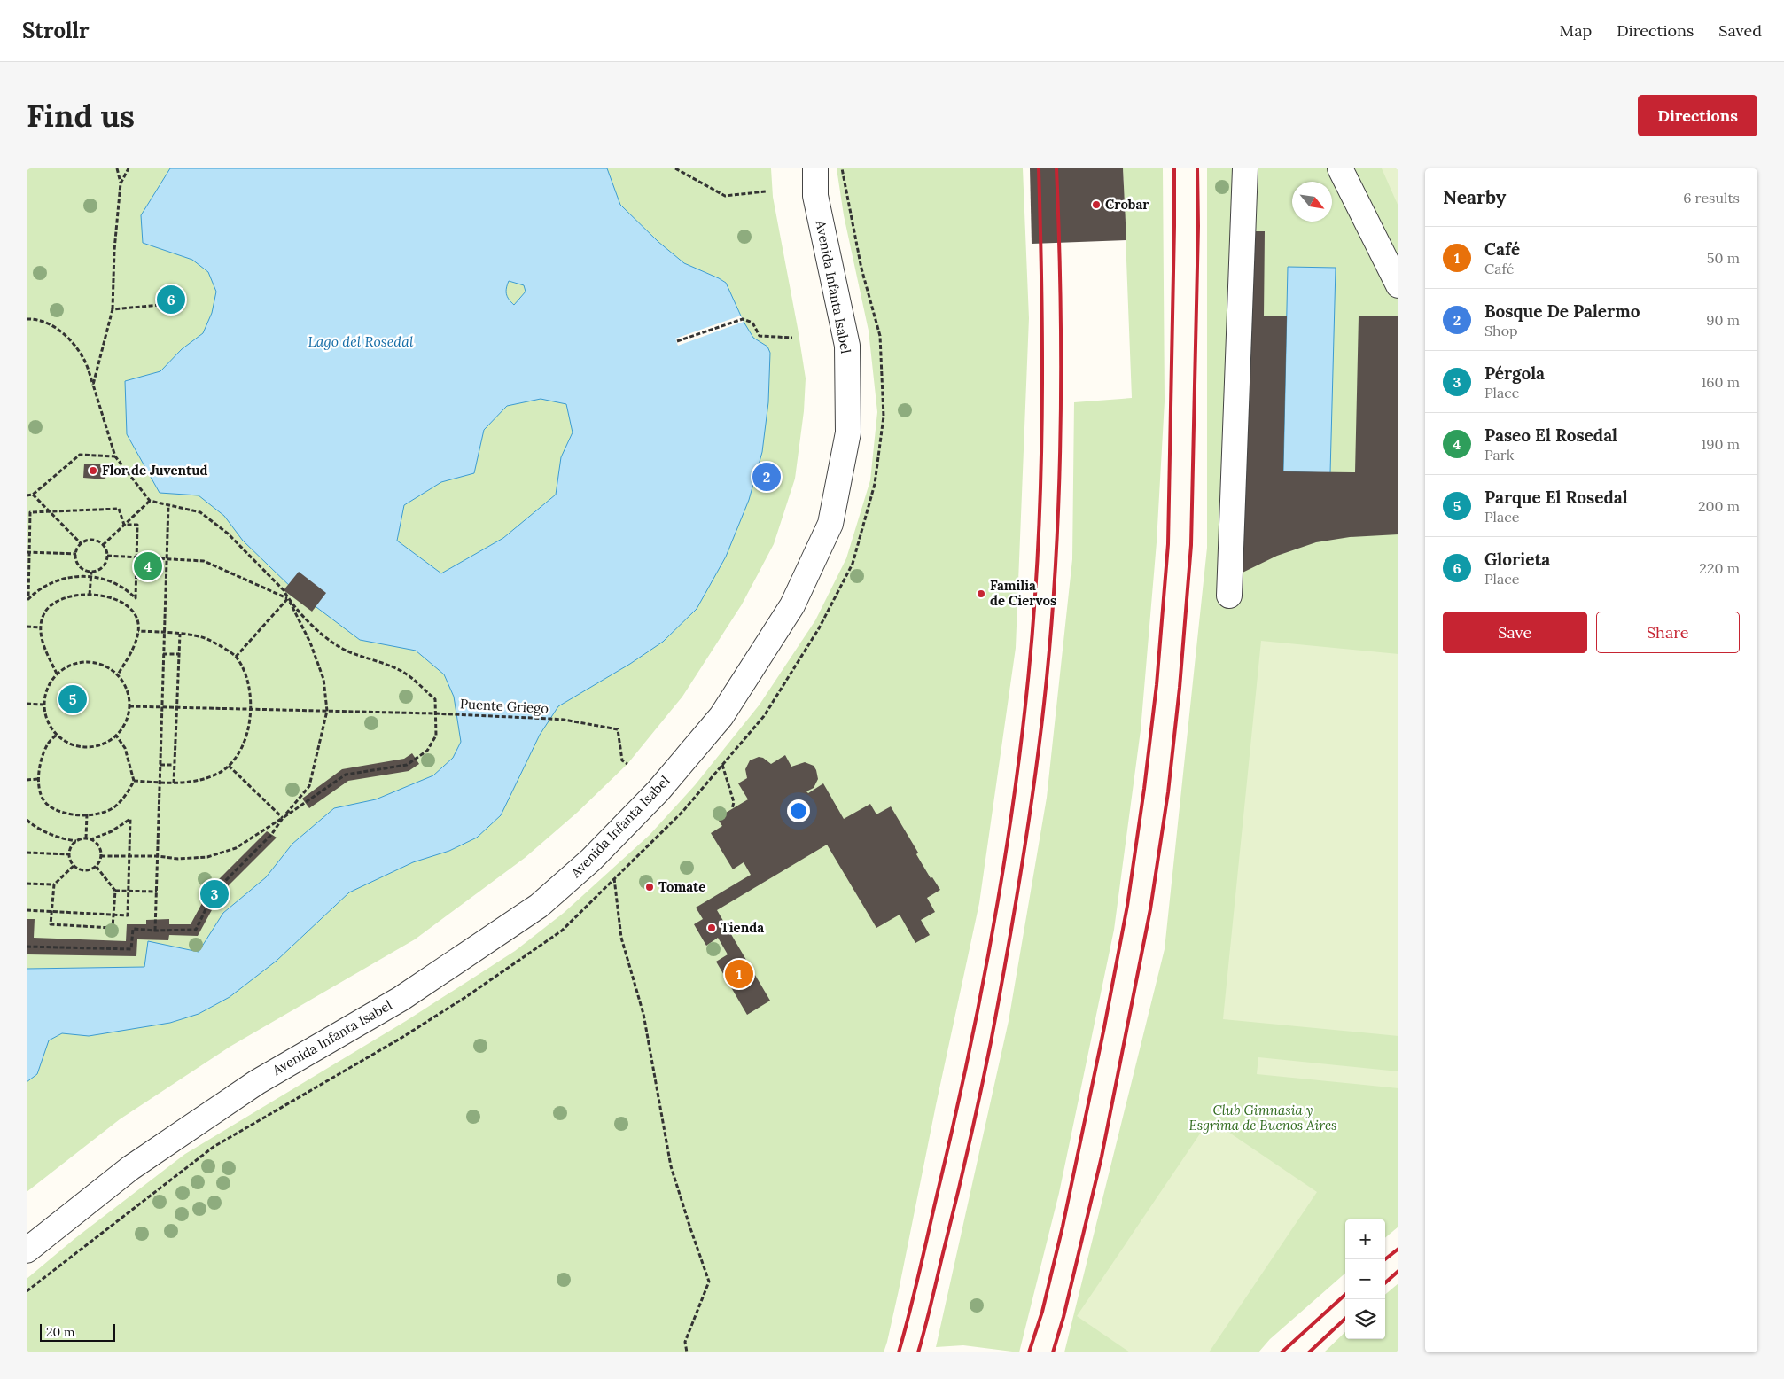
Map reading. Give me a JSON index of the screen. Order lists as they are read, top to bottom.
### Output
{
  "streets": {
    "street": ["Avenida Infanta Isabel"],
    "path": ["Puente Griego"]
  },
  "water": ["Lago del Rosedal"],
  "parks": ["Club Gimnasia y Esgrima de Buenos Aires"],
  "places": [
    "Crobar",
    "Flor de Juventud",
    "Familia de Ciervos",
    "Tomate",
    "Tienda"
  ],
  "scale_bar": "20 m",
  "north": "bottom right",
  "page": {
    "header": "Strollr",
    "nav": ["Map", "Directions", "Saved"],
    "buttons": [
      "Directions",
      ["Save", "Share"]
    ],
    "title": "Find us",
    "heading": ["Nearby", "6 results"],
    "list": [
      {
        "mark": "1",
        "name": "Café",
        "note": "Café",
        "value": "50 m"
      },
      {
        "mark": "2",
        "name": "Bosque De Palermo",
        "note": "Shop",
        "value": "90 m"
      },
      {
        "mark": "3",
        "name": "Pérgola",
        "note": "Place",
        "value": "160 m"
      },
      {
        "mark": "4",
        "name": "Paseo El Rosedal",
        "note": "Park",
        "value": "190 m"
      },
      {
        "mark": "5",
        "name": "Parque El Rosedal",
        "note": "Place",
        "value": "200 m"
      },
      {
        "mark": "6",
        "name": "Glorieta",
        "note": "Place",
        "value": "220 m"
      }
    ],
    "pins": [
      "6",
      "2",
      "4",
      "5",
      "3",
      "1"
    ],
    "map_buttons": ["+", "−"],
    "scale": "20 m"
  }
}
